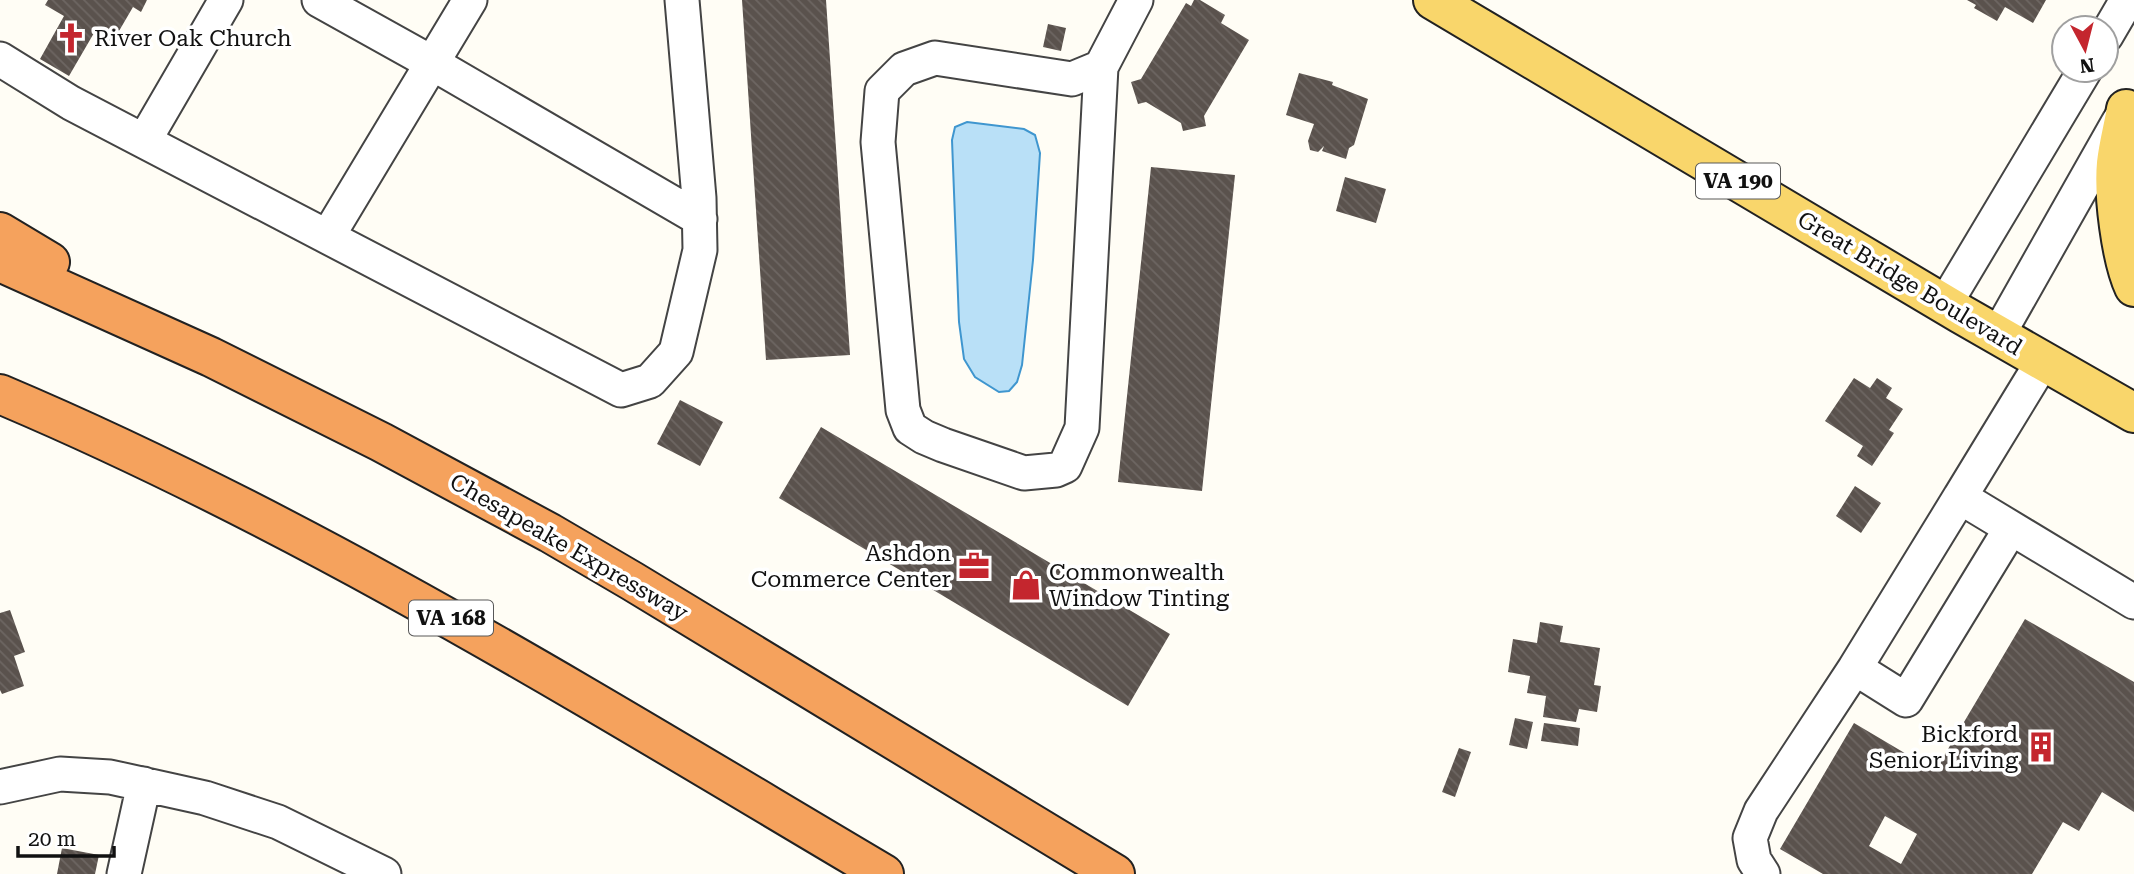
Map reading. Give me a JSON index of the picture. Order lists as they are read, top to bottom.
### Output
{
  "streets": {
    "highway": ["Chesapeake Expressway", "VA 168"],
    "main road": ["VA 190", "Great Bridge Boulevard"]
  },
  "places": {
    "church": ["River Oak Church"],
    "office": ["Ashdon Commerce Center"],
    "shop": ["Commonwealth Window Tinting"],
    "building": ["Bickford Senior Living"]
  },
  "scale_bar": "20 m",
  "north": "bottom"
}
